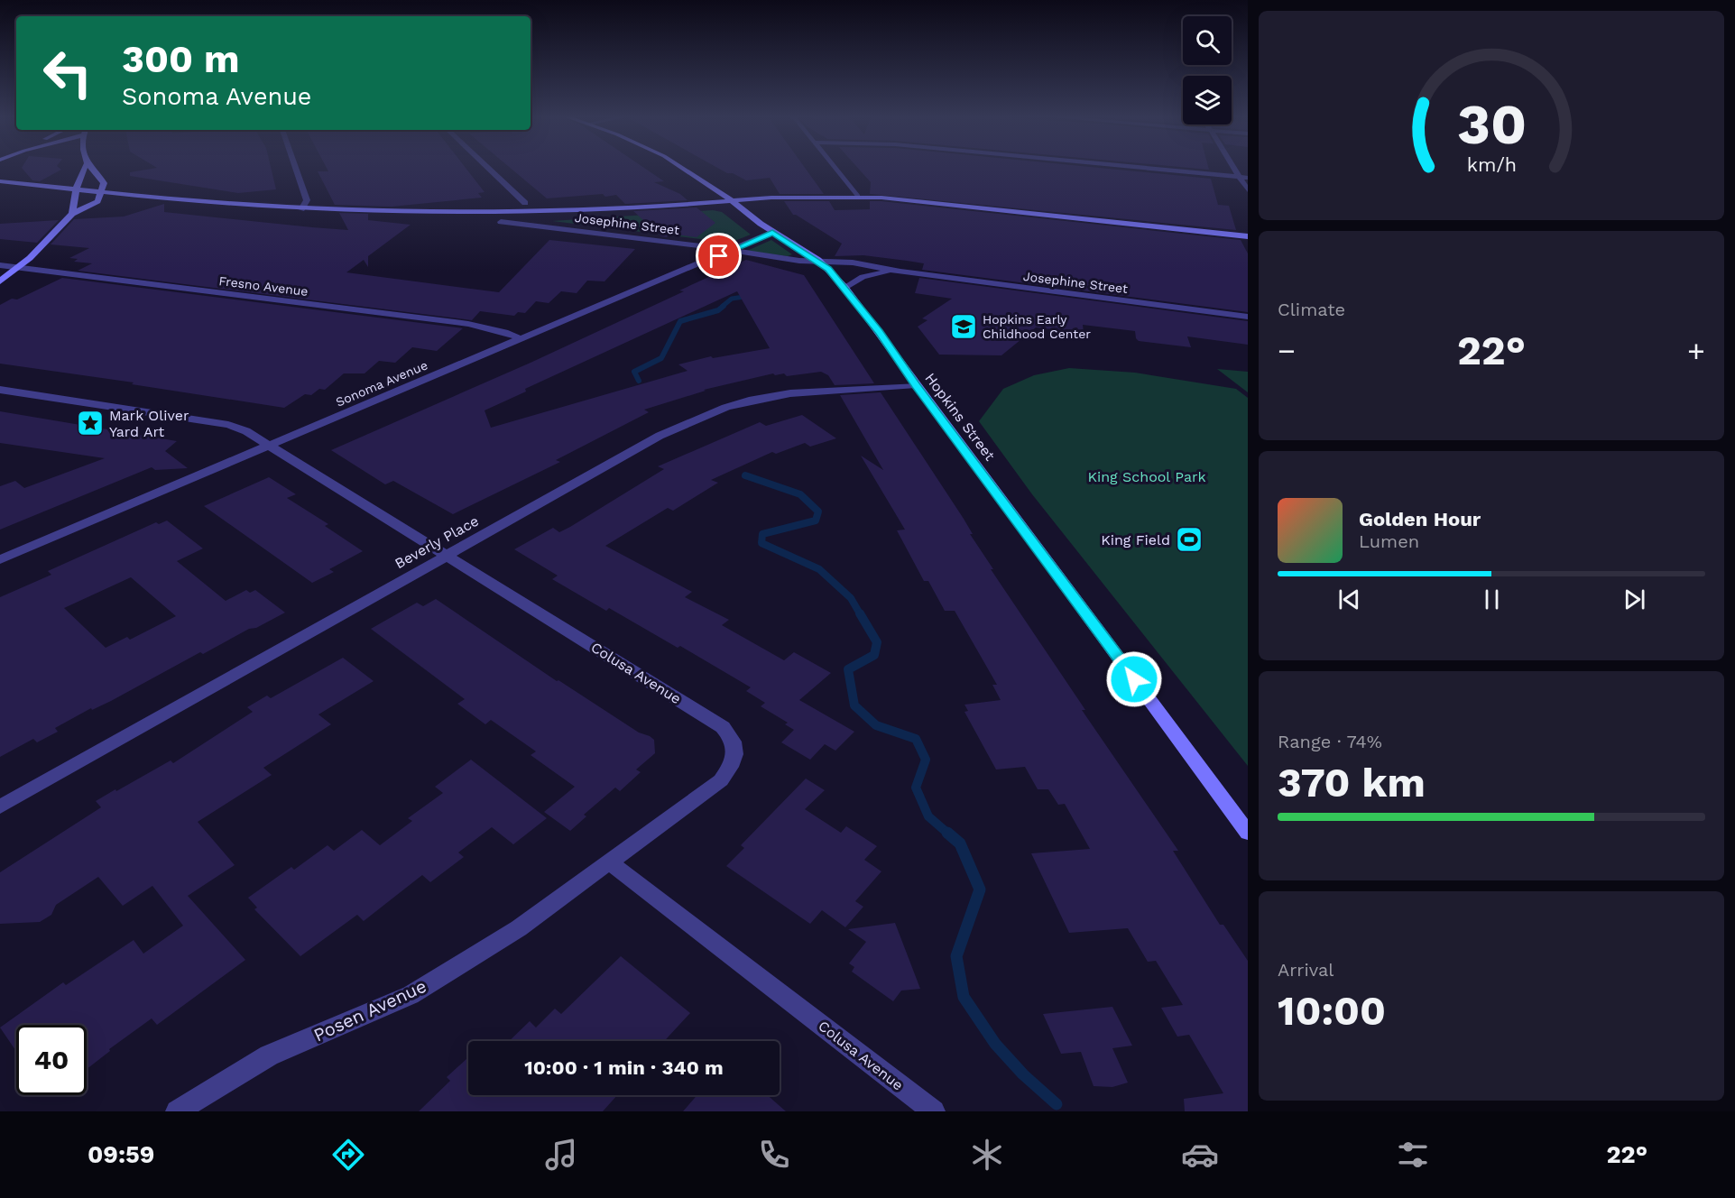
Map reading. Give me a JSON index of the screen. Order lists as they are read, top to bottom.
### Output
{
  "streets": {
    "street": [
      "Josephine Street",
      "Fresno Avenue",
      "Sonoma Avenue",
      "Hopkins Street",
      "Beverly Place",
      "Colusa Avenue",
      "Posen Avenue"
    ]
  },
  "crossings": [
    ["Josephine Street", "Sonoma Avenue"],
    ["Josephine Street", "Hopkins Street"],
    ["Fresno Avenue", "Sonoma Avenue"],
    ["Sonoma Avenue", "Hopkins Street"],
    ["Sonoma Avenue", "Colusa Avenue"],
    ["Hopkins Street", "Beverly Place"],
    ["Beverly Place", "Colusa Avenue"],
    ["Colusa Avenue", "Posen Avenue"]
  ],
  "parks": ["King School Park"],
  "places": {
    "school or university": ["Hopkins Early Childhood Center"],
    "place": ["Mark Oliver Yard Art"],
    "sports": ["King Field"]
  },
  "page": {
    "turn": ["300 m", "Sonoma Avenue"],
    "tile": [
      "Climate",
      ["Range · 74%", "370 km"],
      ["Arrival", "10:00"]
    ],
    "heat": ["−", "22°", "+"],
    "song": ["Golden Hour", "Lumen"],
    "limit": "40",
    "trip": "10:00 · 1 min · 340 m",
    "tabs": ["09:59", "22°"],
    "gauge": ["30", "km/h"]
  }
}
